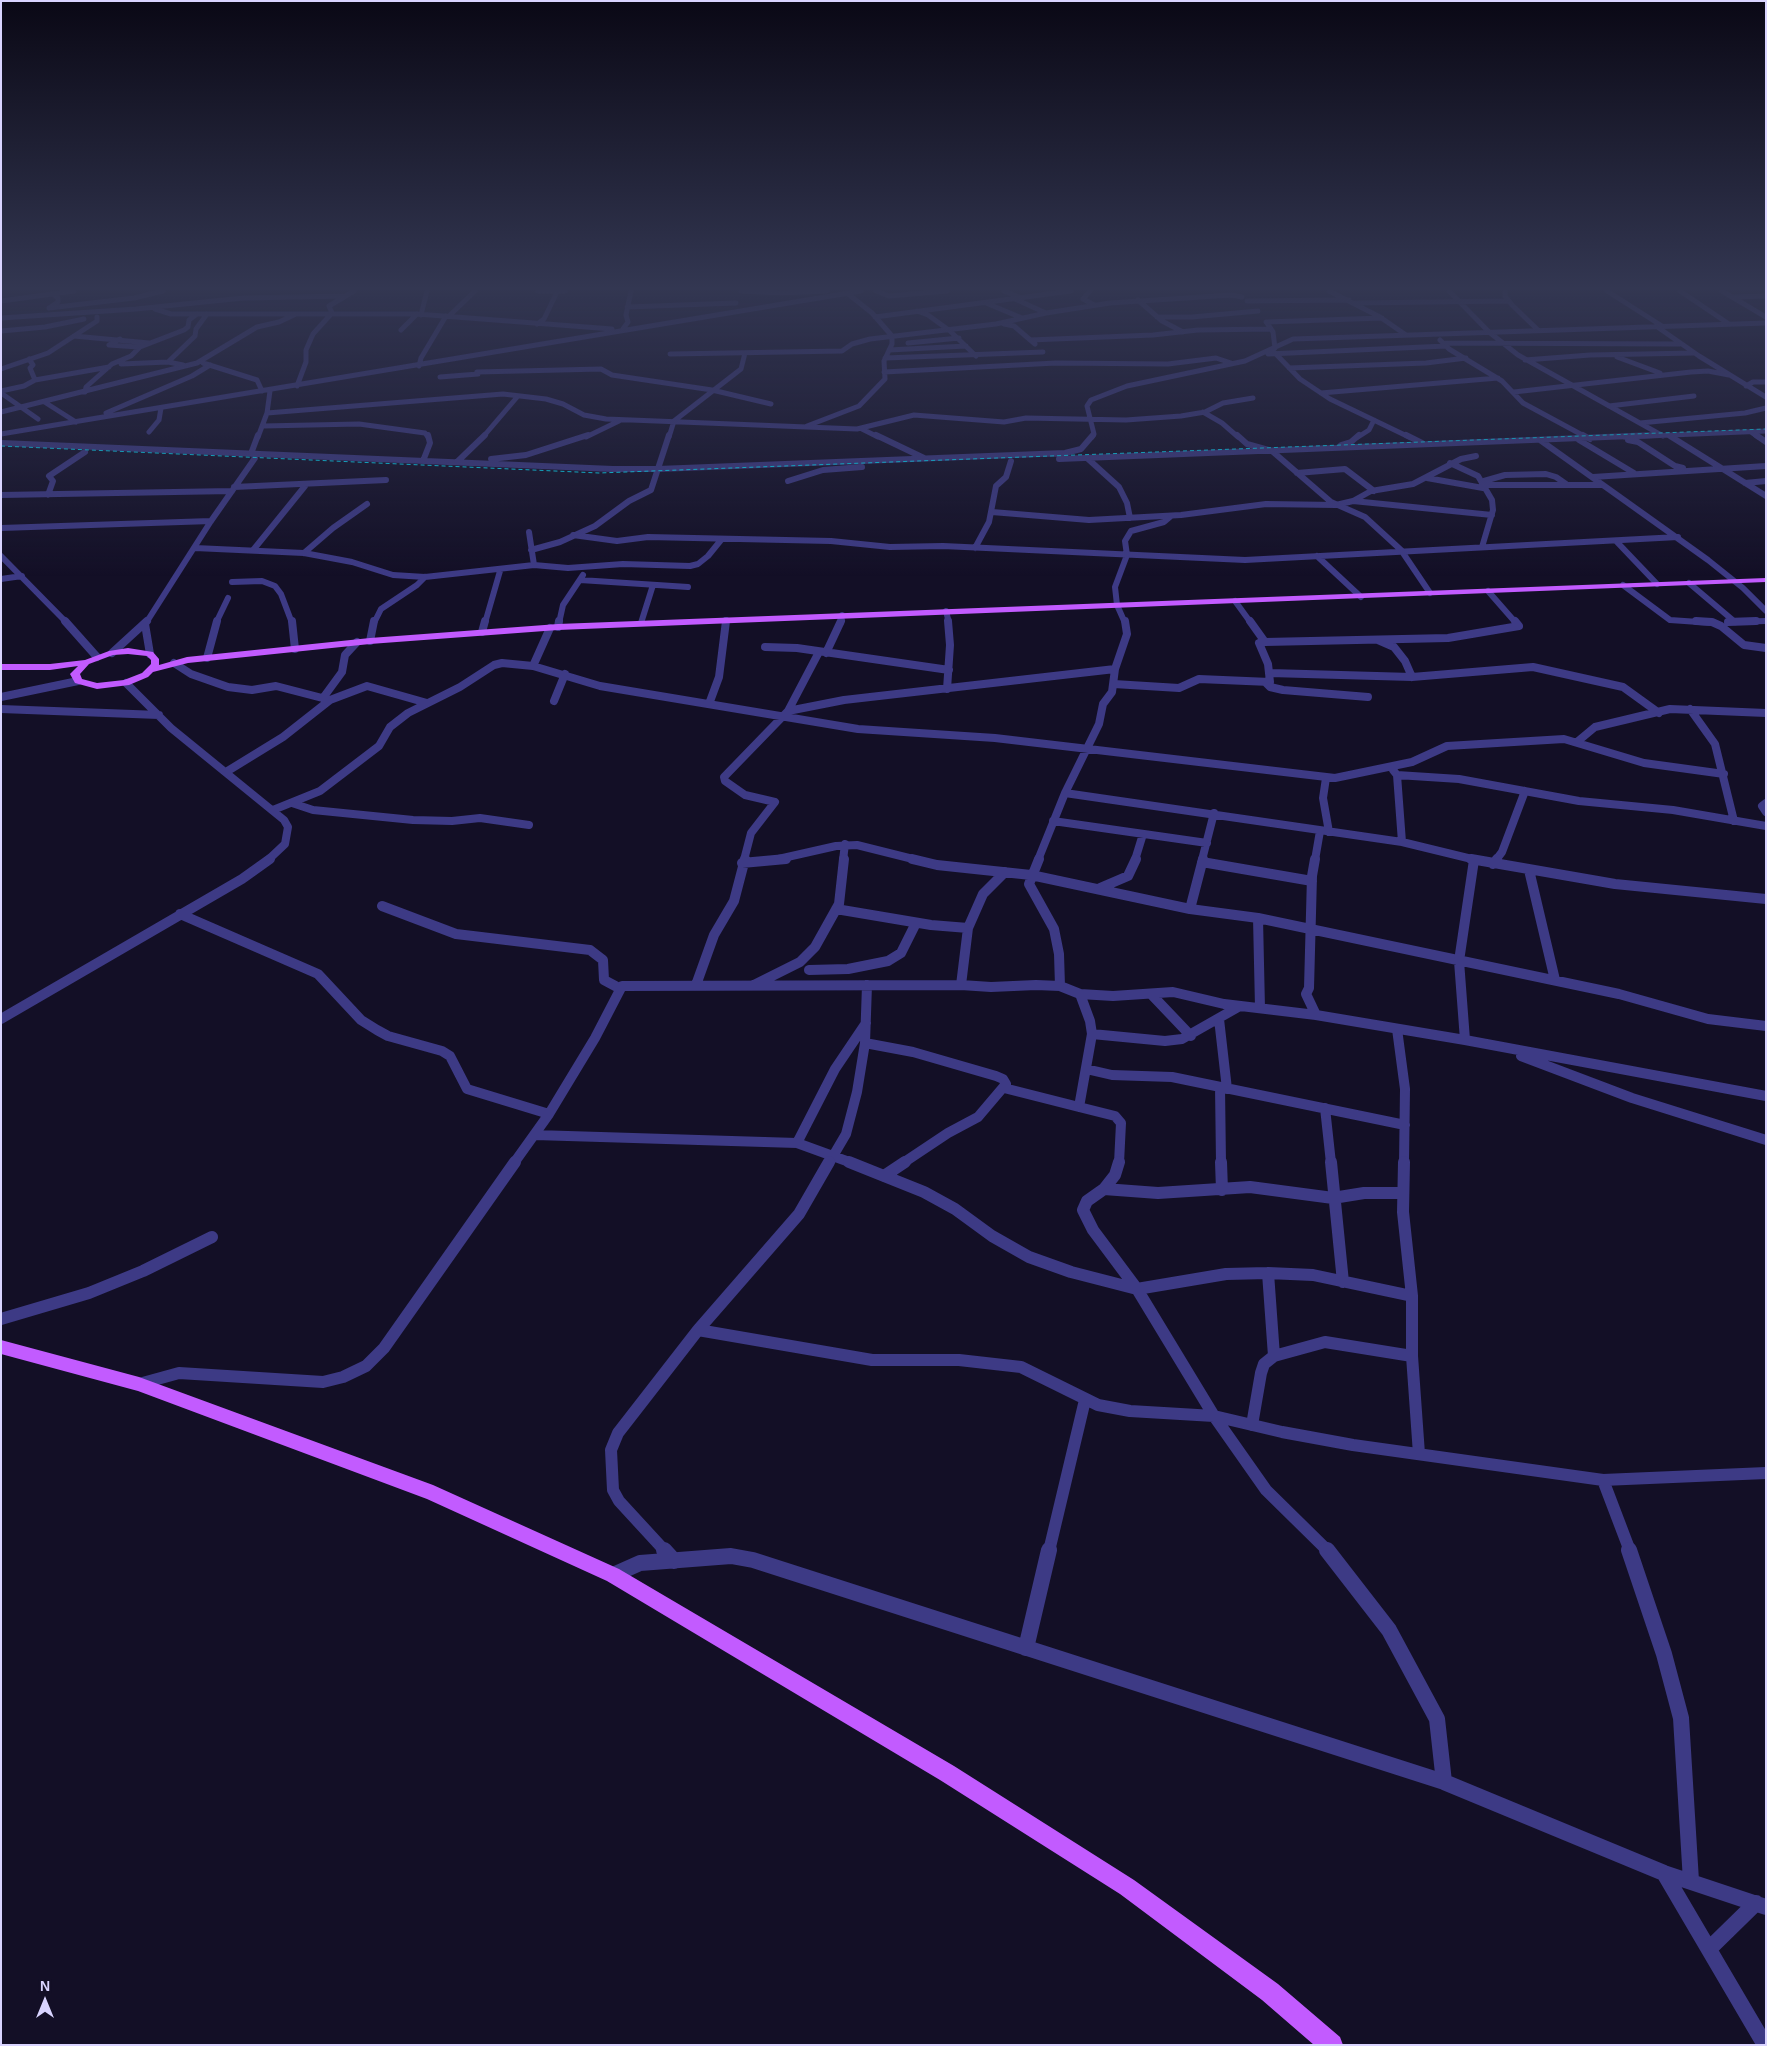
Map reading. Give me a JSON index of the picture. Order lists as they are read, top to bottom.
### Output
{
  "north": "top"
}
